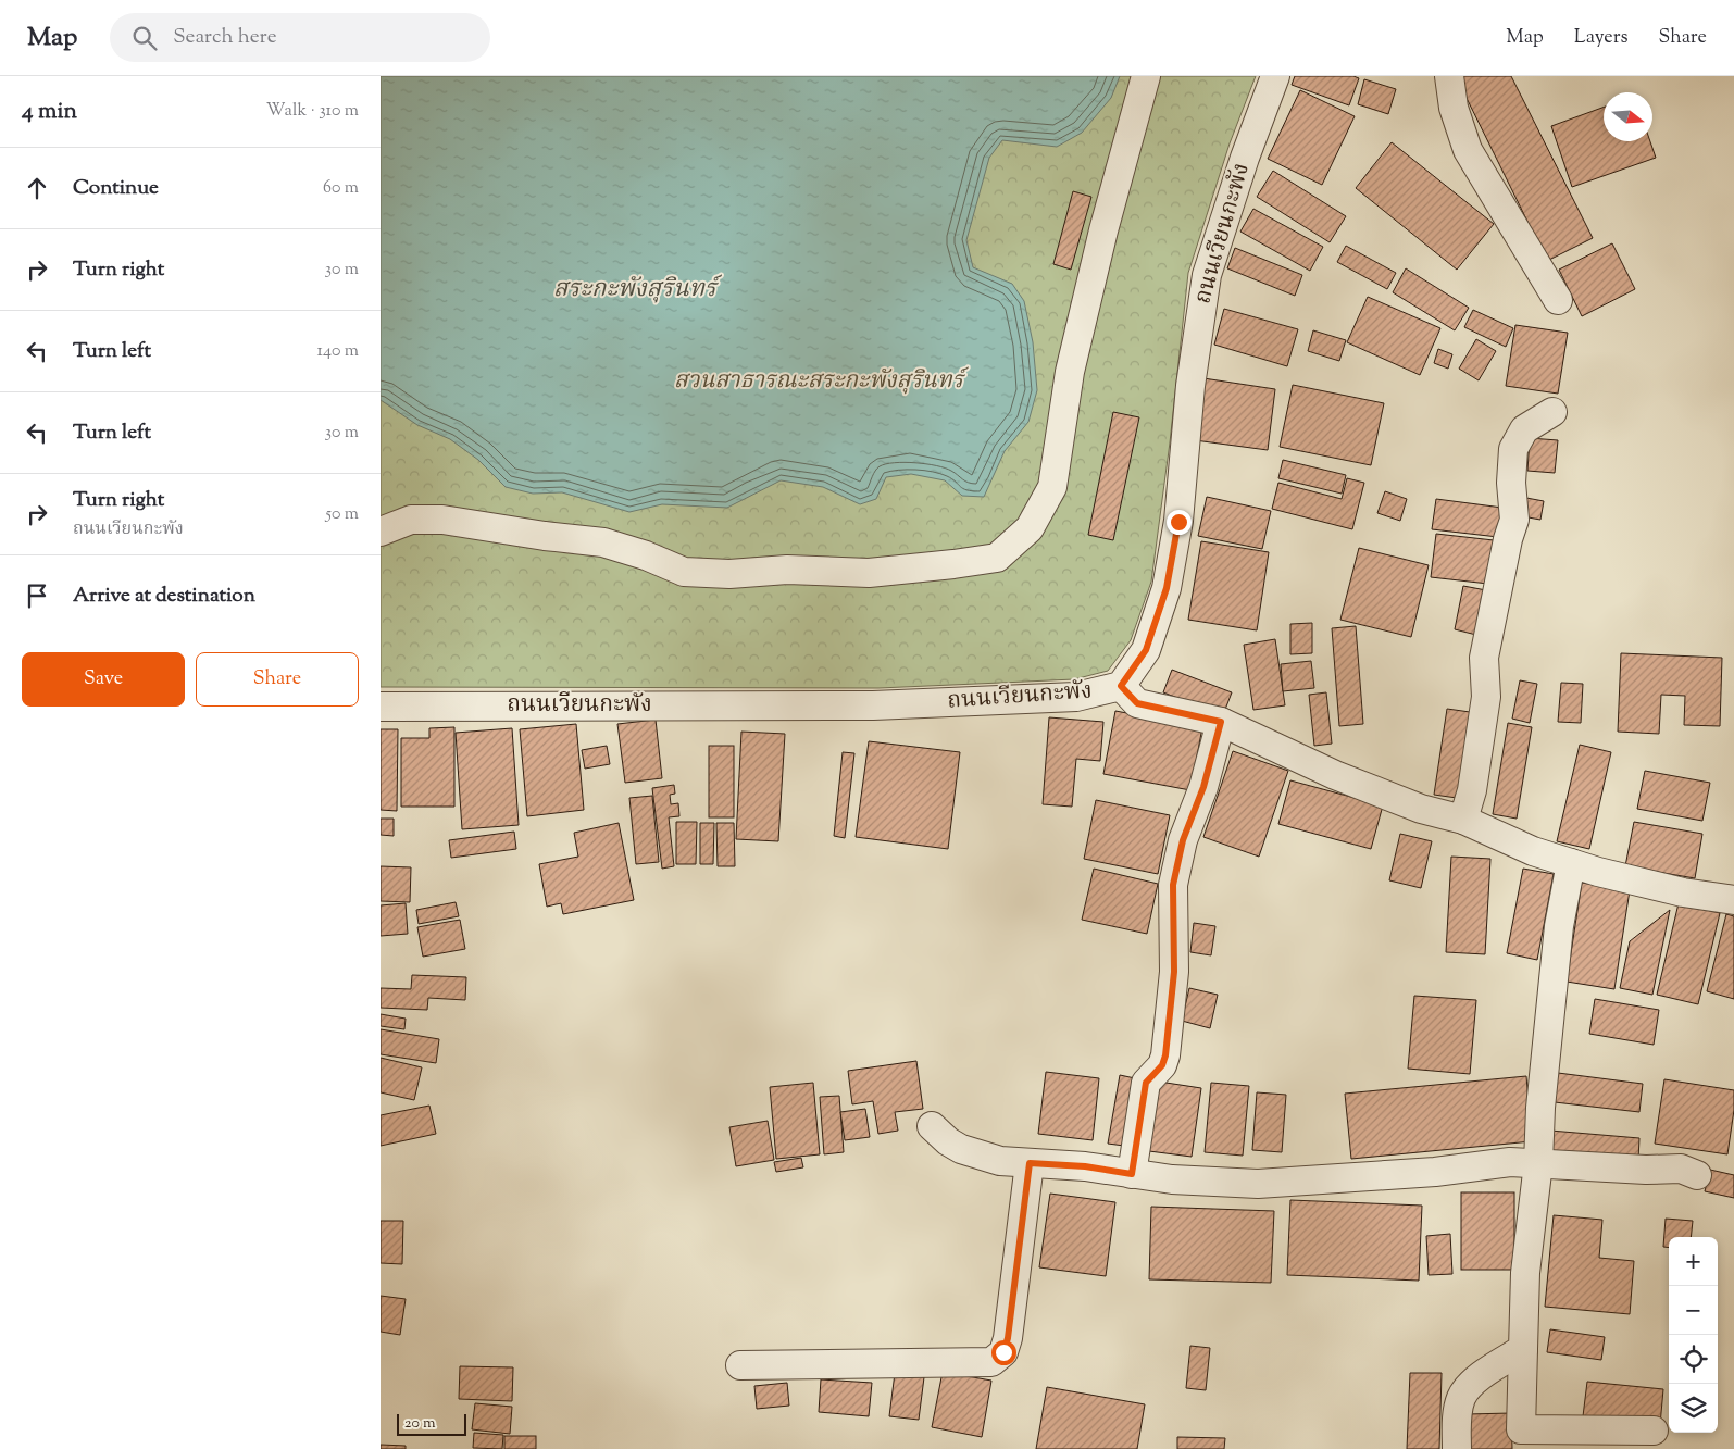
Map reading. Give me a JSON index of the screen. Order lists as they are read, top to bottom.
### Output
{
  "streets": {
    "street": ["ถนนเวียนกะพัง"]
  },
  "water": ["สระกะพังสุรินทร์"],
  "parks": ["สวนสาธารณะสระกะพังสุรินทร์"],
  "scale_bar": "20 m",
  "north": "right",
  "page": {
    "header": "Map",
    "search": "Search here",
    "nav": ["Map", "Layers", "Share"],
    "heading": ["4 min", "Walk · 310 m"],
    "list": [
      ["Continue", "60 m"],
      ["Turn right", "30 m"],
      ["Turn left", "140 m"],
      ["Turn left", "30 m"],
      ["Turn right", "ถนนเวียนกะพัง", "50 m"],
      "Arrive at destination"
    ],
    "buttons": ["Save", "Share"],
    "map_buttons": ["+", "−"],
    "scale": "20 m"
  }
}
